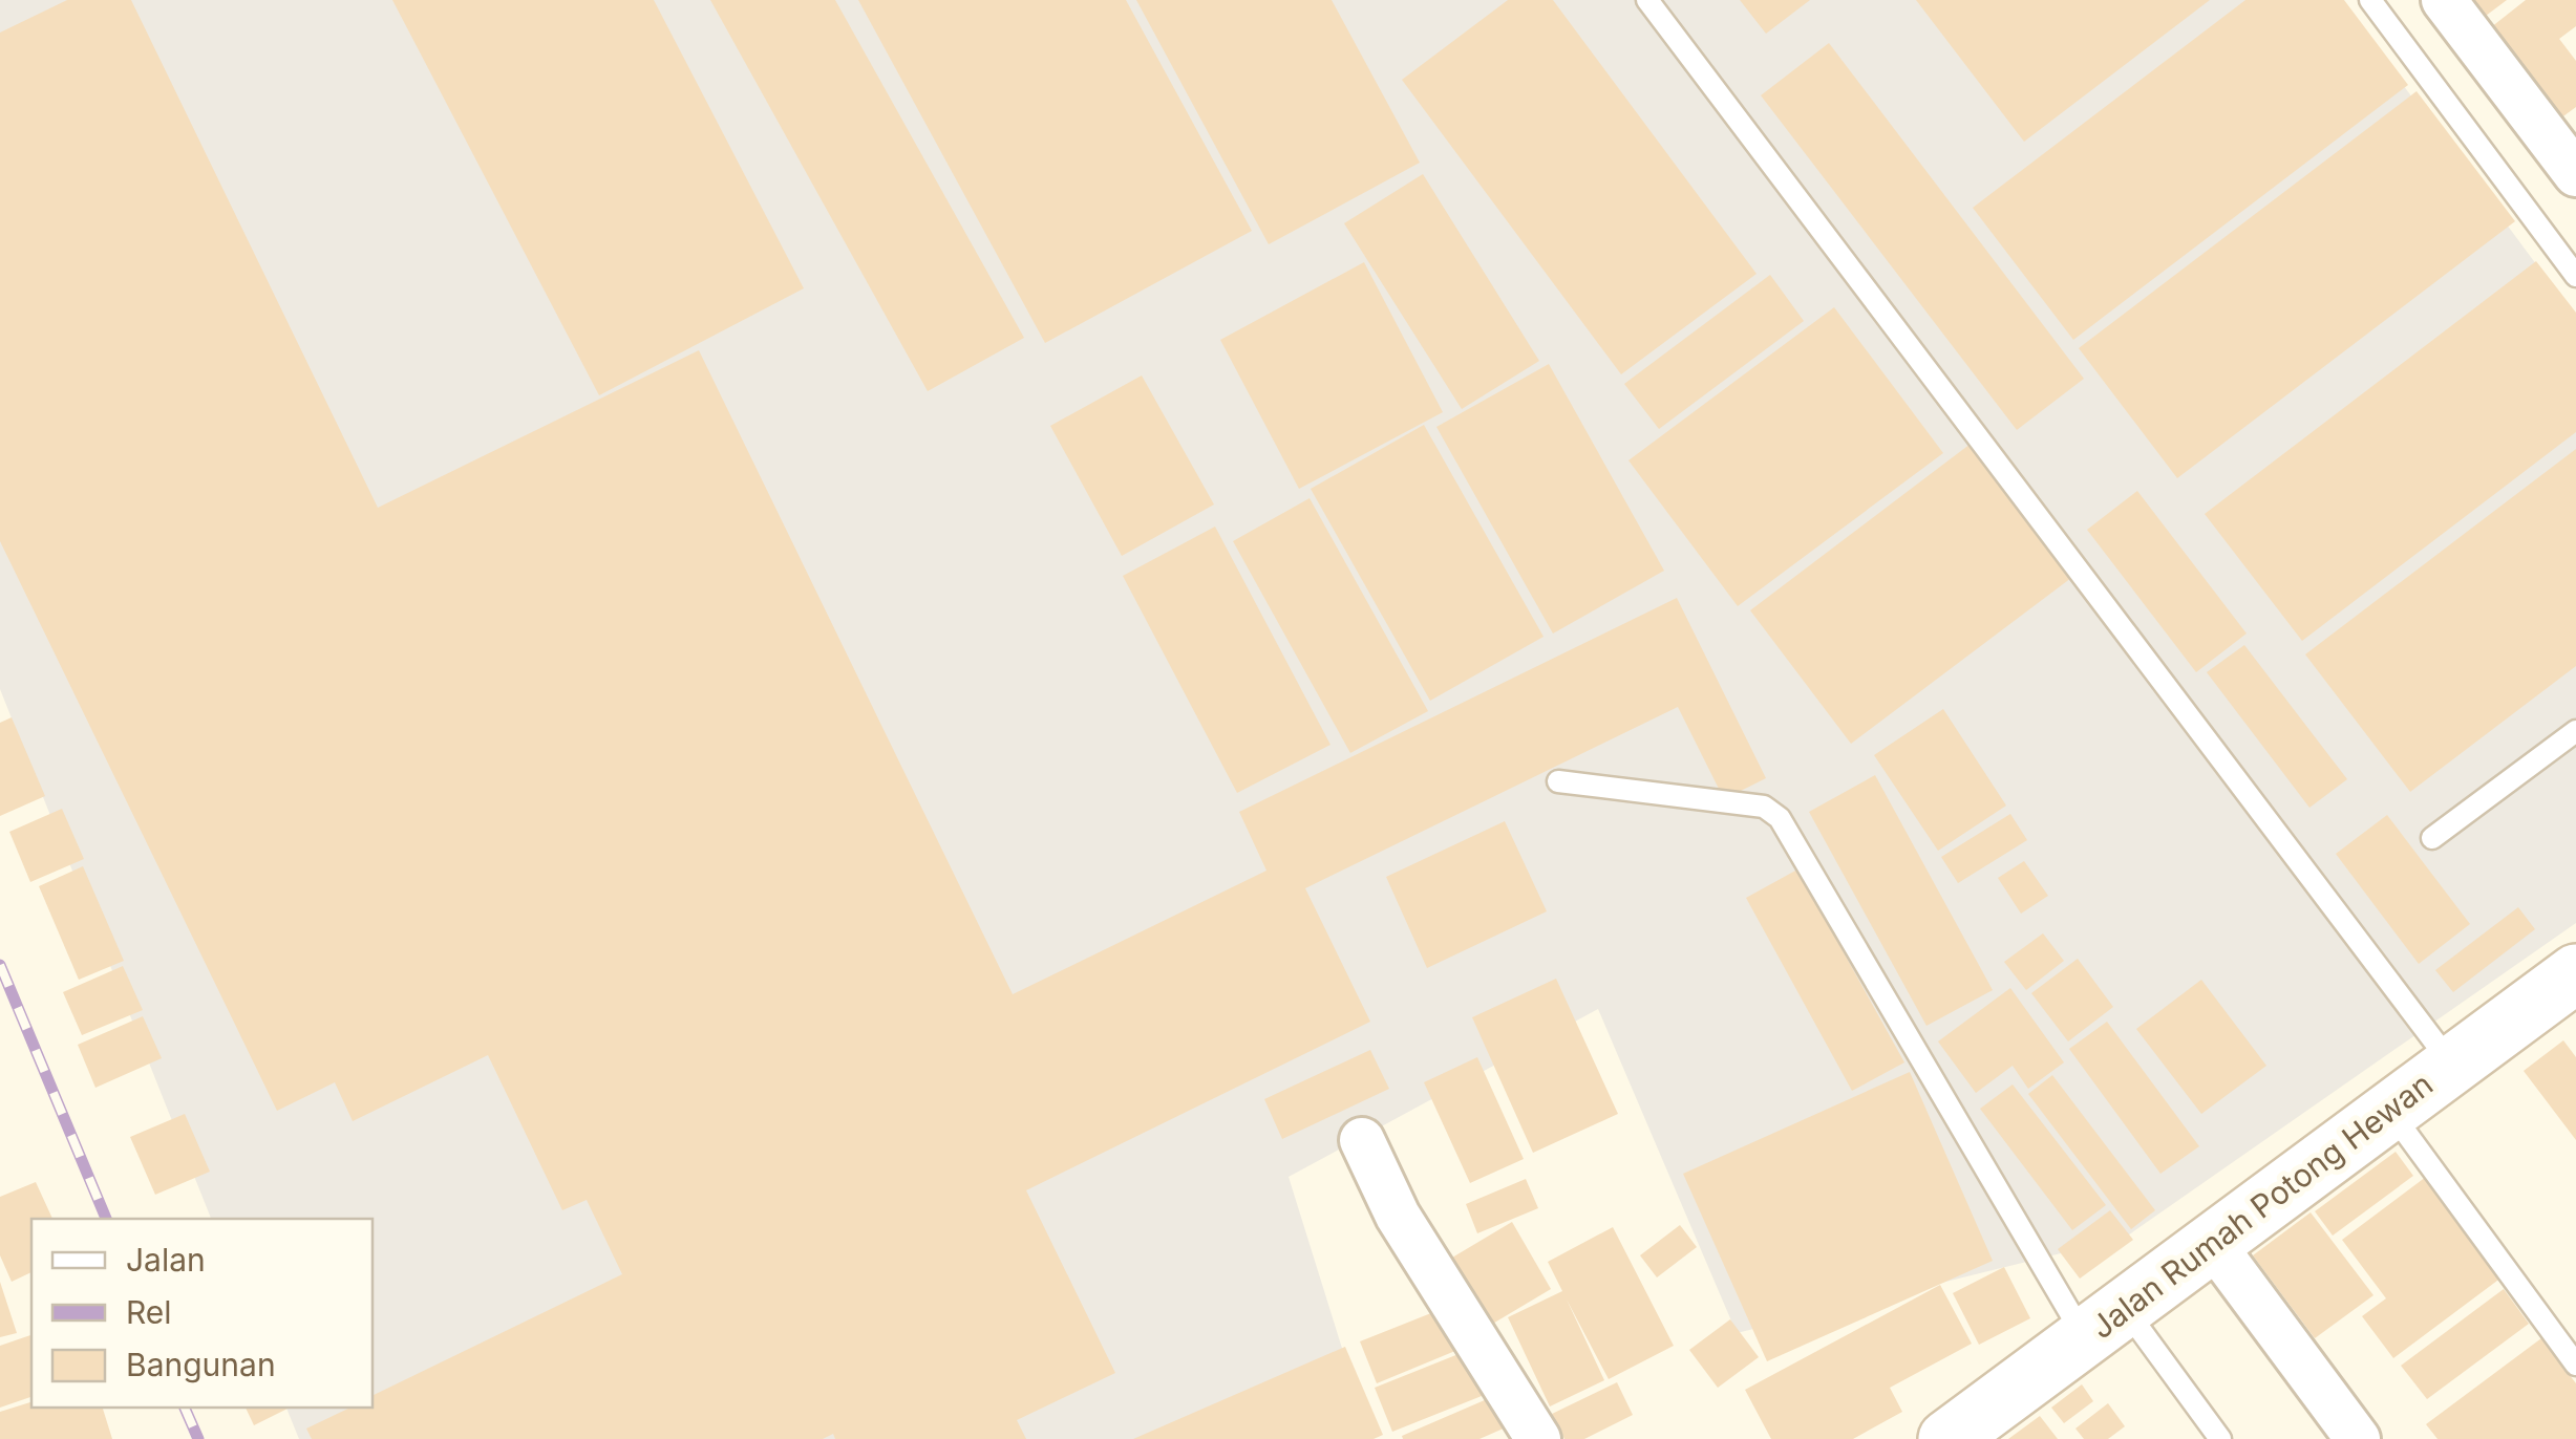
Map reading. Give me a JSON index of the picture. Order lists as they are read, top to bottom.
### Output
{
  "streets": {
    "street": ["Jalan Rumah Potong Hewan"]
  },
  "legend": ["Jalan", "Rel", "Bangunan"]
}
